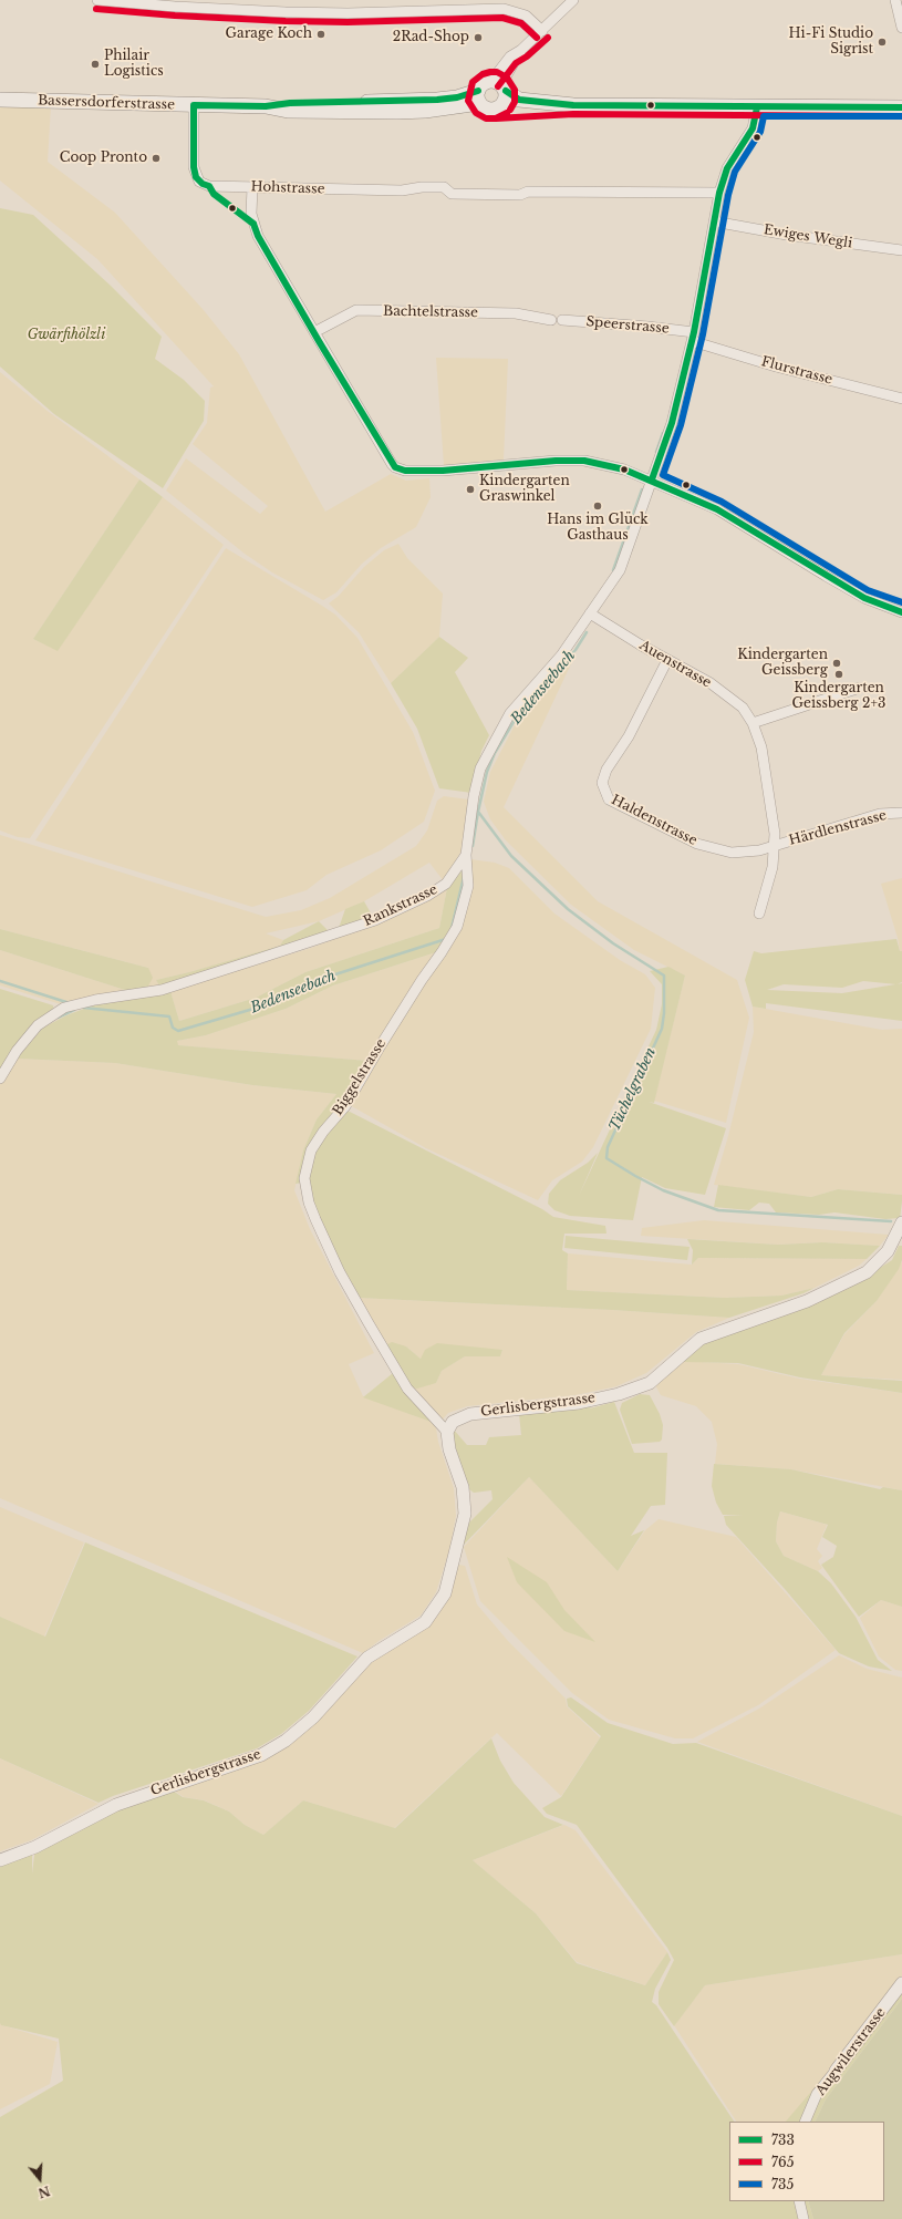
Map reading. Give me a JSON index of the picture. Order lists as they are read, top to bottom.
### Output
{
  "streets": {
    "main road": ["Bassersdorferstrasse"],
    "street": [
      "Hohstrasse",
      "Ewiges Wegli",
      "Bachtelstrasse",
      "Speerstrasse",
      "Flurstrasse",
      "Auenstrasse",
      "Haldenstrasse",
      "Härdlenstrasse",
      "Rankstrasse",
      "Biggelstrasse",
      "Gerlisbergstrasse",
      "Augwilerstrasse"
    ]
  },
  "crossings": [
    ["Bassersdorferstrasse", "Hohstrasse"],
    ["Hohstrasse", "Rankstrasse"],
    ["Ewiges Wegli", "Rankstrasse"],
    ["Bachtelstrasse", "Speerstrasse"],
    ["Speerstrasse", "Flurstrasse"],
    ["Speerstrasse", "Rankstrasse"],
    ["Flurstrasse", "Rankstrasse"],
    ["Auenstrasse", "Haldenstrasse"],
    ["Auenstrasse", "Härdlenstrasse"],
    ["Auenstrasse", "Rankstrasse"],
    ["Haldenstrasse", "Härdlenstrasse"],
    ["Rankstrasse", "Biggelstrasse"],
    ["Biggelstrasse", "Gerlisbergstrasse"]
  ],
  "water": ["Bedenseebach", "Tüchelgraben"],
  "parks": ["Gwärfihölzli"],
  "places": [
    "Garage Koch",
    "2Rad-Shop",
    "Hi-Fi Studio Sigrist",
    "Philair Logistics",
    "Coop Pronto",
    "Kindergarten Graswinkel",
    "Hans im Glück Gasthaus",
    "Kindergarten Geissberg",
    "Kindergarten Geissberg 2+3"
  ],
  "lines": ["transit line 765", "transit line 733", "transit line 735"],
  "legend": ["733", "765", "735"],
  "north": "bottom"
}
